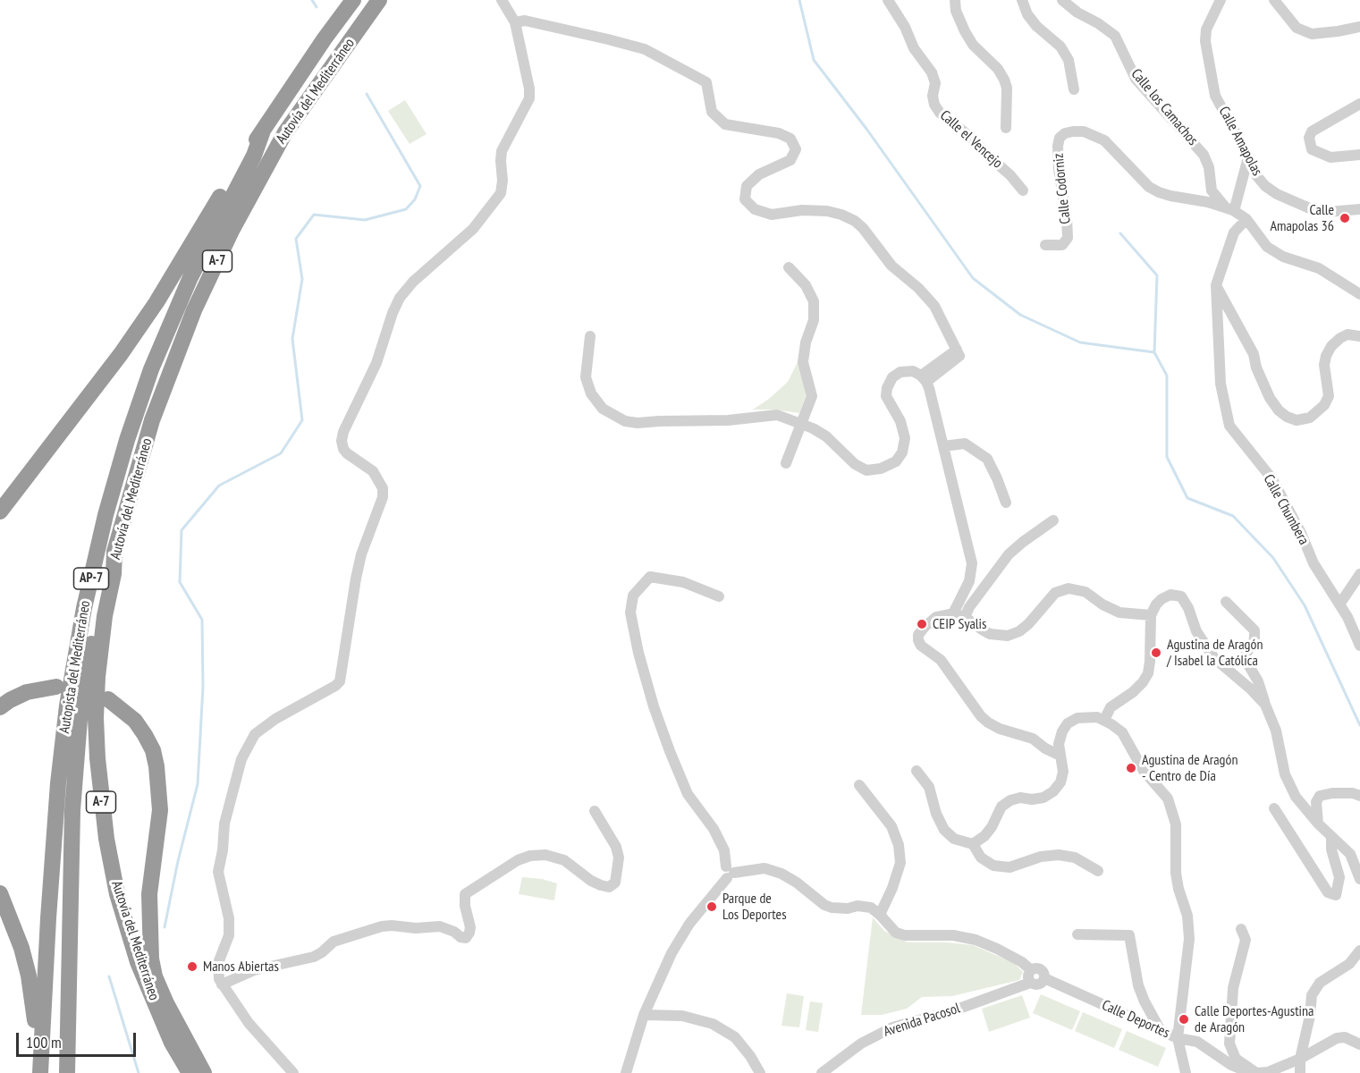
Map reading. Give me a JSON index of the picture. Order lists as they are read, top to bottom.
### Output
{
  "streets": {
    "highway": [
      "Autovía del Mediterráneo",
      "A-7",
      "AP-7",
      "Autopista del Mediterráneo"
    ],
    "street": [
      "Calle los Camachos",
      "Calle el Vencejo",
      "Calle Amapolas",
      "Calle Codorniz",
      "Calle Chumbera",
      "Calle Deportes",
      "Avenida Pacosol"
    ]
  },
  "crossings": [
    ["Autovía del Mediterráneo", "Autopista del Mediterráneo"],
    ["Calle los Camachos", "Calle Codorniz"],
    ["Calle Codorniz", "Calle Chumbera"],
    ["Calle Deportes", "Avenida Pacosol"]
  ],
  "places": [
    "Calle Amapolas 36",
    "CEIP Syalis",
    "Agustina de Aragón / Isabel la Católica",
    "Agustina de Aragón - Centro de Día",
    "Parque de Los Deportes",
    "Manos Abiertas",
    "Calle Deportes-Agustina de Aragón"
  ],
  "scale_bar": "100 m"
}
